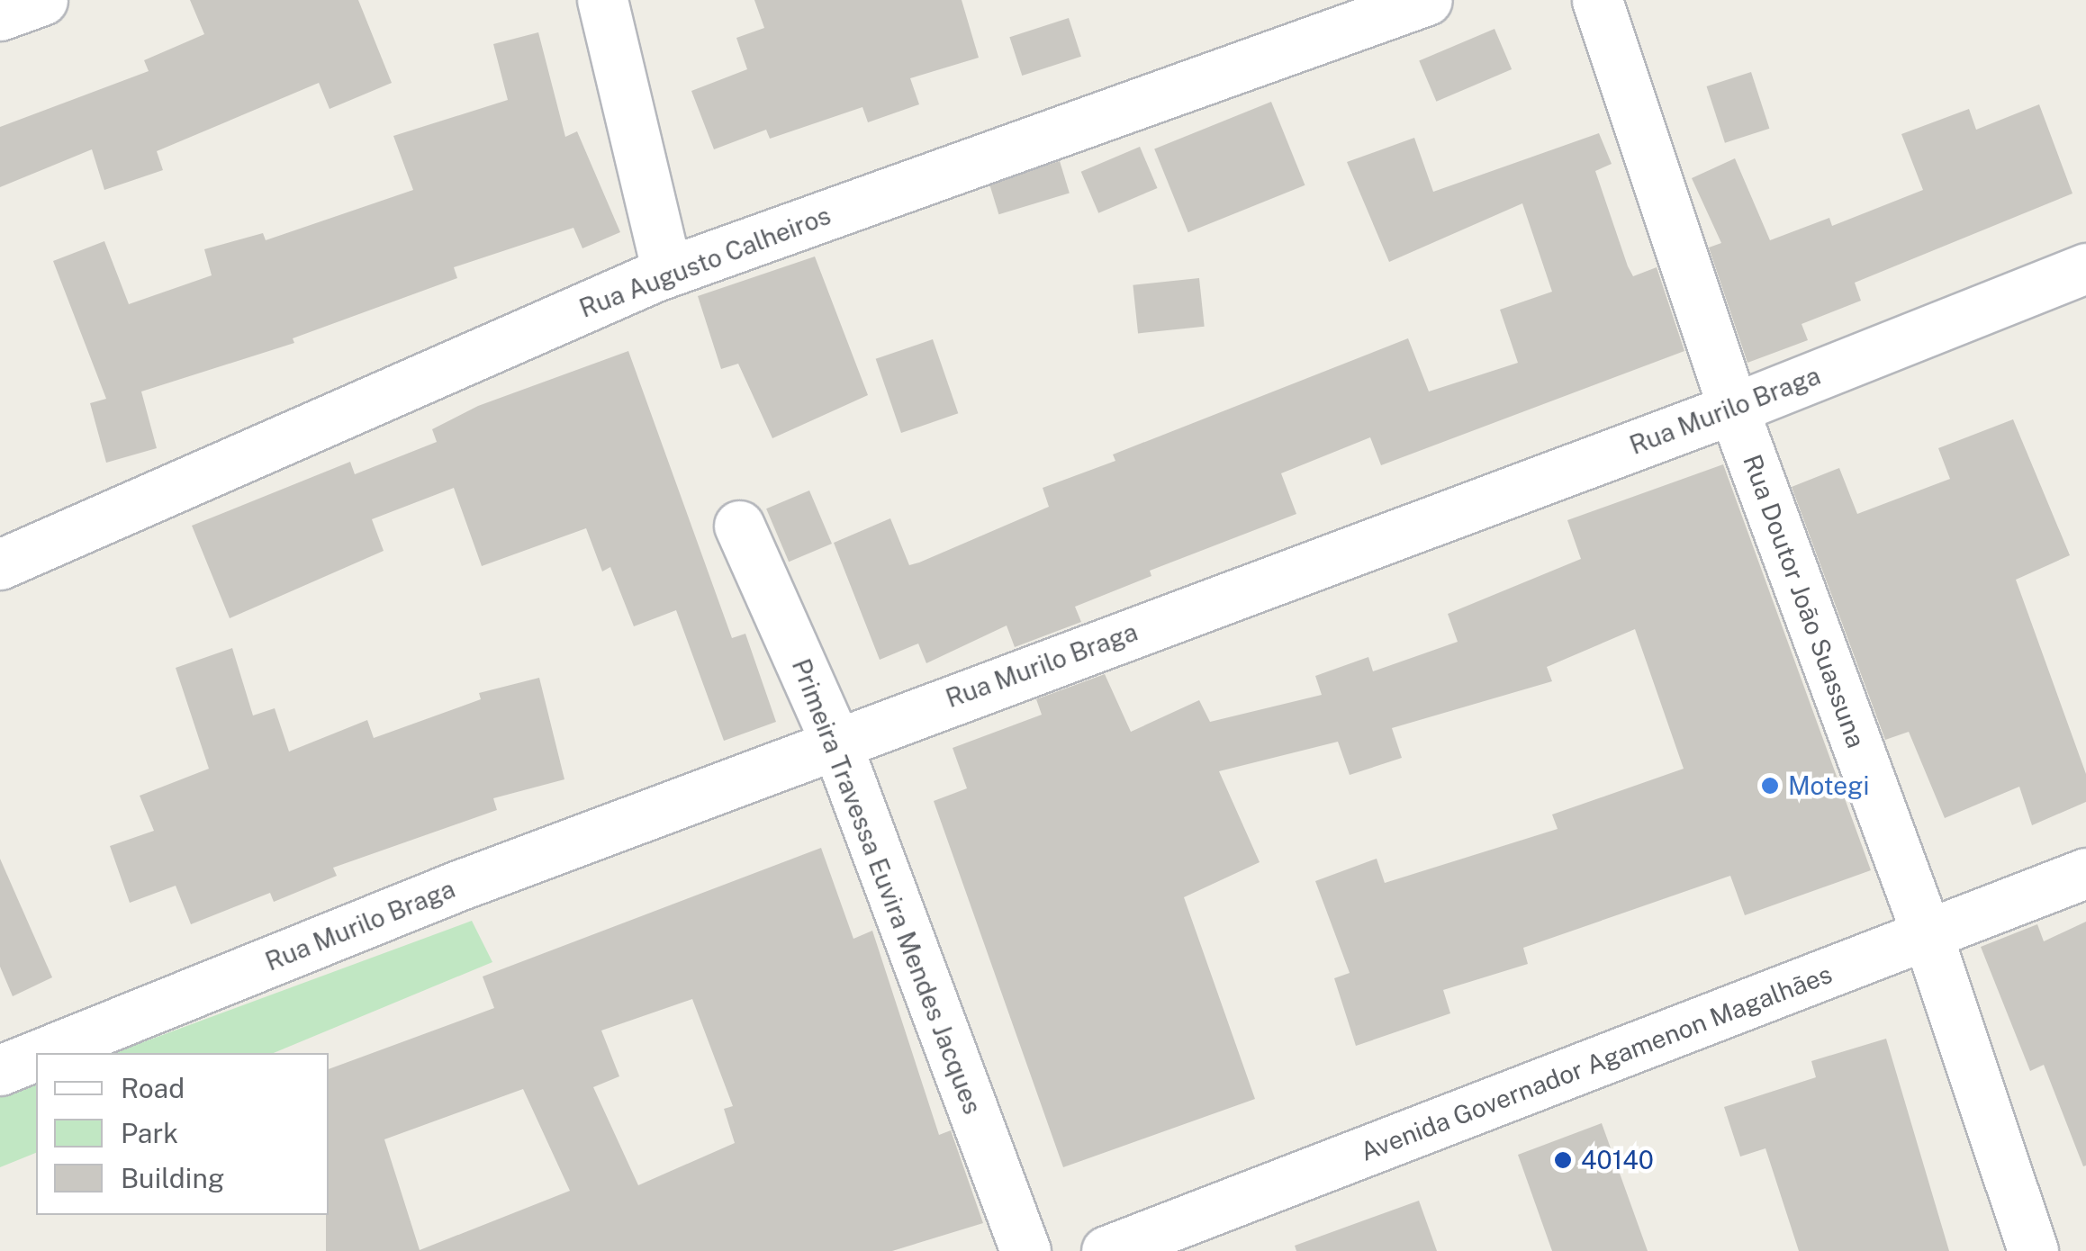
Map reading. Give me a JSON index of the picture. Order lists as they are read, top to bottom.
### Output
{
  "streets": {
    "street": [
      "Rua Augusto Calheiros",
      "Rua Murilo Braga",
      "Rua Doutor João Suassuna",
      "Primeira Travessa Euvira Mendes Jacques",
      "Avenida Governador Agamenon Magalhães"
    ]
  },
  "crossings": [
    ["Rua Murilo Braga", "Rua Doutor João Suassuna"],
    ["Rua Murilo Braga", "Primeira Travessa Euvira Mendes Jacques"],
    ["Rua Doutor João Suassuna", "Avenida Governador Agamenon Magalhães"]
  ],
  "places": ["Motegi", "40140"],
  "legend": ["Road", "Park", "Building"]
}
